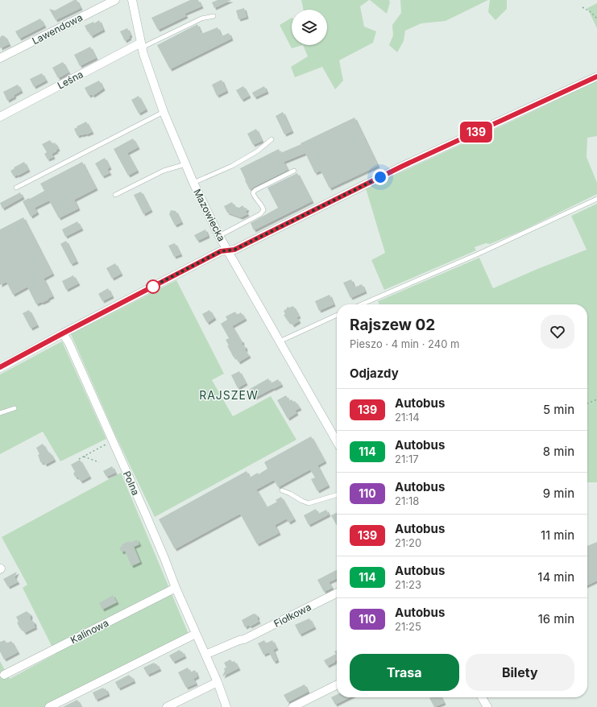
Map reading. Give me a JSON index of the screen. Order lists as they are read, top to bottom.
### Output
{
  "streets": {
    "street": [
      "Lawendowa",
      "Leśna",
      "Mazowiecka",
      "Polna",
      "Fiołkowa",
      "Kalinowa"
    ]
  },
  "crossings": [
    ["Leśna", "Mazowiecka"],
    ["Polna", "Fiołkowa"],
    ["Polna", "Kalinowa"]
  ],
  "districts": ["RAJSZEW"],
  "lines": ["bus line 139"],
  "page": {
    "on_map": "139",
    "heading": [
      ["Rajszew 02", "Pieszo · 4 min · 240 m"],
      "Odjazdy"
    ],
    "list": [
      {
        "mark": "139",
        "name": "Autobus",
        "note": "21:14",
        "value": "5 min"
      },
      {
        "mark": "114",
        "name": "Autobus",
        "note": "21:17",
        "value": "8 min"
      },
      {
        "mark": "110",
        "name": "Autobus",
        "note": "21:18",
        "value": "9 min"
      },
      {
        "mark": "139",
        "name": "Autobus",
        "note": "21:20",
        "value": "11 min"
      },
      {
        "mark": "114",
        "name": "Autobus",
        "note": "21:23",
        "value": "14 min"
      },
      {
        "mark": "110",
        "name": "Autobus",
        "note": "21:25",
        "value": "16 min"
      }
    ],
    "buttons": ["Trasa", "Bilety"]
  }
}
